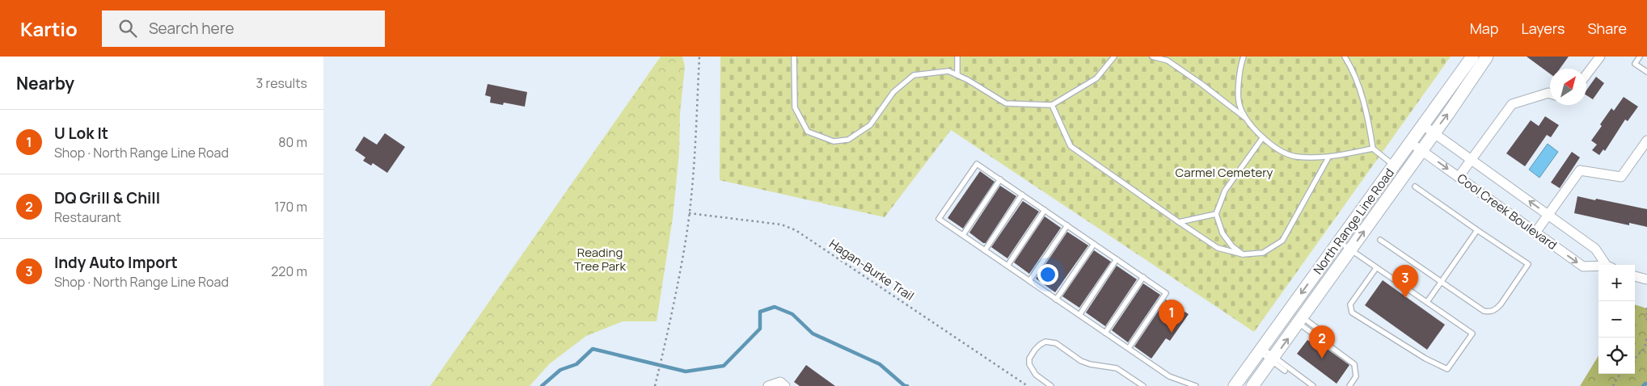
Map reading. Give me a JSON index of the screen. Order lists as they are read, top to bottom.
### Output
{
  "streets": {
    "main road": ["North Range Line Road"],
    "street": ["Cool Creek Boulevard"],
    "path": ["Hagan-Burke Trail"]
  },
  "crossings": [
    ["Cool Creek Boulevard", "North Range Line Road"]
  ],
  "parks": ["Carmel Cemetery", "Reading Tree Park"],
  "north": "top right",
  "page": {
    "header": "Kartio",
    "search": "Search here",
    "nav": ["Map", "Layers", "Share"],
    "heading": ["Nearby", "3 results"],
    "list": [
      {
        "mark": "1",
        "name": "U Lok It",
        "note": "Shop · North Range Line Road",
        "value": "80 m"
      },
      {
        "mark": "2",
        "name": "DQ Grill & Chill",
        "note": "Restaurant",
        "value": "170 m"
      },
      {
        "mark": "3",
        "name": "Indy Auto Import",
        "note": "Shop · North Range Line Road",
        "value": "220 m"
      }
    ],
    "map_buttons": ["+", "−"],
    "pins": ["3", "1", "2"]
  }
}
